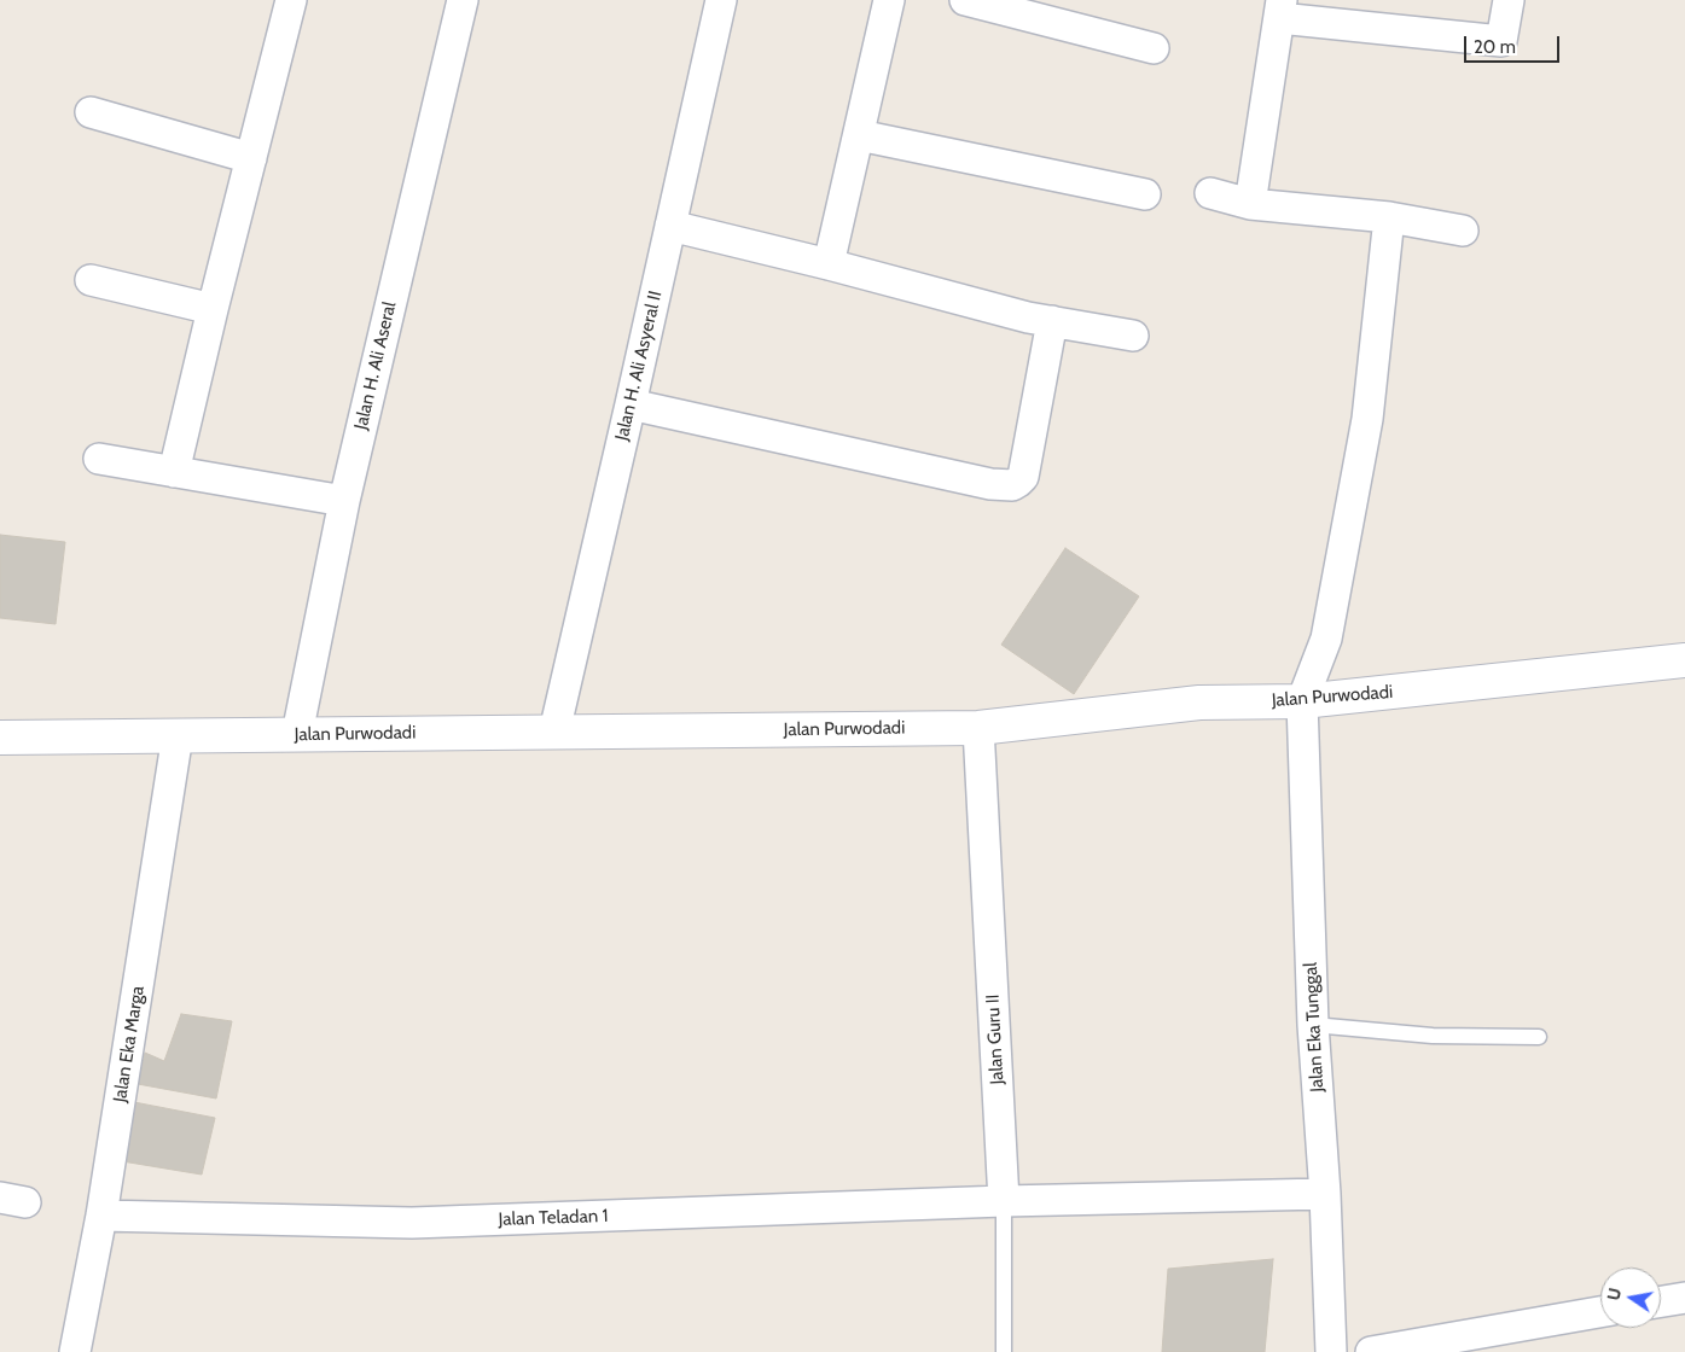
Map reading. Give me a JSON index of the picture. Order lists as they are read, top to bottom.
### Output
{
  "streets": {
    "street": [
      "Jalan H. Ali Aseral",
      "Jalan H. Ali Asyeral II",
      "Jalan Purwodadi",
      "Jalan Eka Tunggal",
      "Jalan Guru II",
      "Jalan Eka Marga",
      "Jalan Teladan 1"
    ]
  },
  "crossings": [
    ["Jalan H. Ali Aseral", "Jalan Purwodadi"],
    ["Jalan H. Ali Asyeral II", "Jalan Purwodadi"],
    ["Jalan Purwodadi", "Jalan Eka Tunggal"],
    ["Jalan Purwodadi", "Jalan Guru II"],
    ["Jalan Purwodadi", "Jalan Eka Marga"],
    ["Jalan Eka Tunggal", "Jalan Teladan 1"],
    ["Jalan Guru II", "Jalan Teladan 1"],
    ["Jalan Eka Marga", "Jalan Teladan 1"]
  ],
  "scale_bar": "20 m",
  "north": "left"
}
